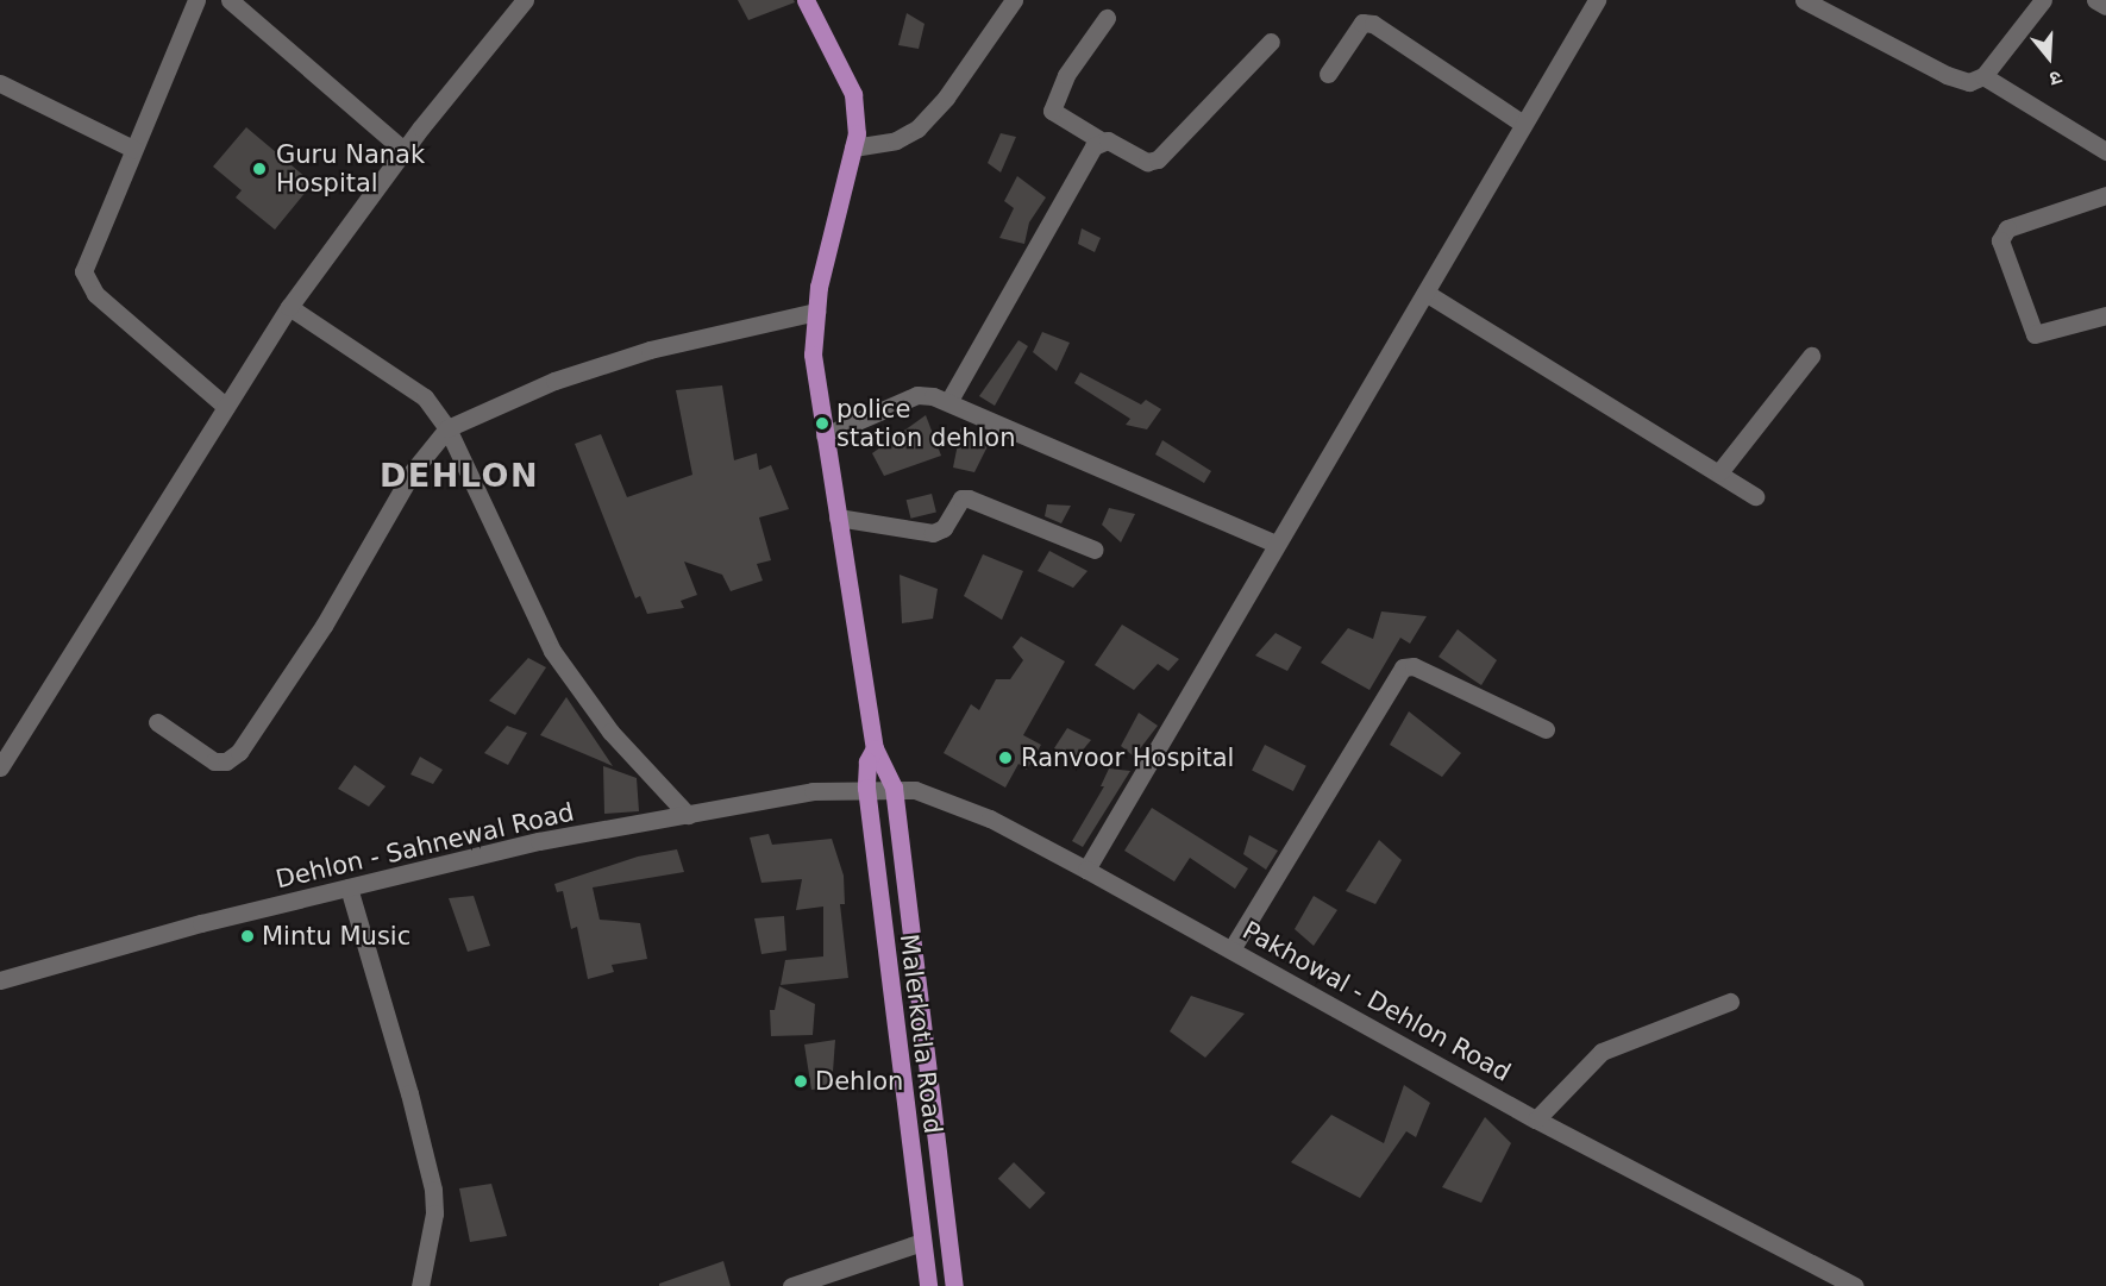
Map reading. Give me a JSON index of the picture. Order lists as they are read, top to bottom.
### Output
{
  "streets": {
    "main road": ["Malerkotla Road"],
    "street": ["Dehlon - Sahnewal Road", "Pakhowal - Dehlon Road"]
  },
  "crossings": [
    ["Dehlon - Sahnewal Road", "Pakhowal - Dehlon Road"],
    ["Dehlon - Sahnewal Road", "Malerkotla Road"],
    ["Pakhowal - Dehlon Road", "Malerkotla Road"]
  ],
  "districts": ["DEHLON"],
  "places": [
    "Guru Nanak Hospital",
    "police station dehlon",
    "Ranvoor Hospital",
    "Mintu Music",
    "Dehlon"
  ],
  "north": "bottom"
}
